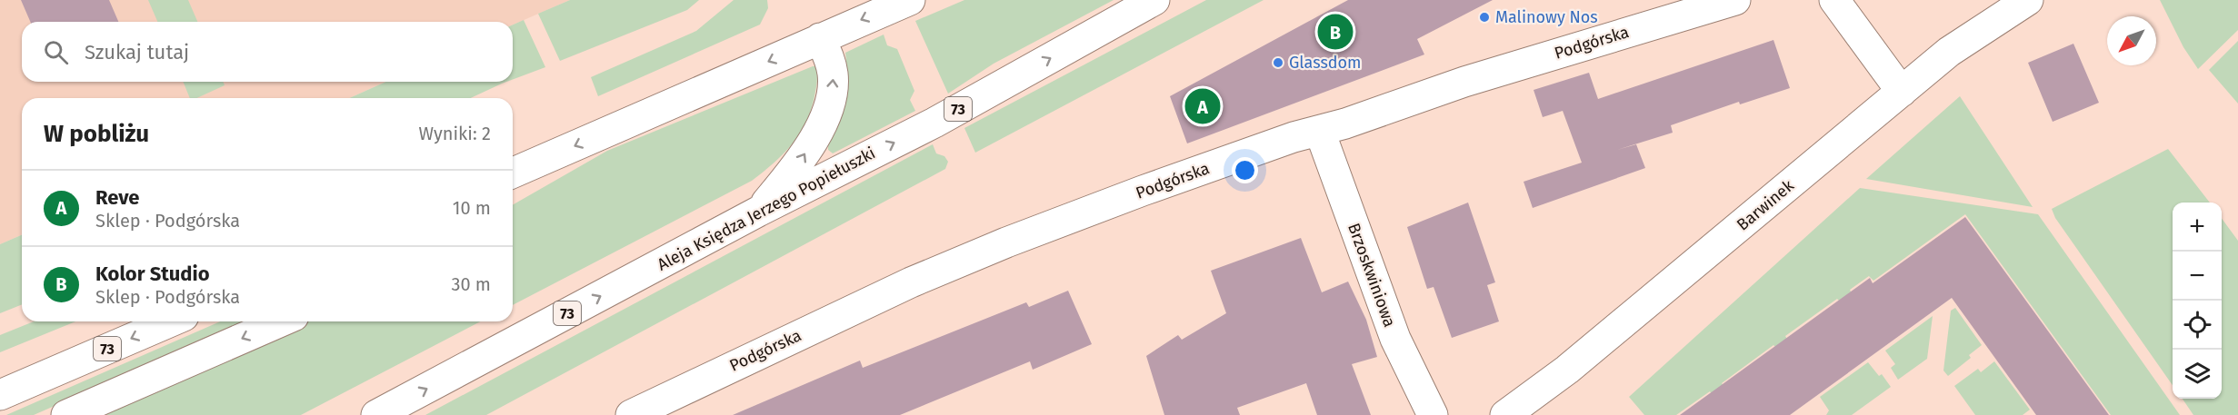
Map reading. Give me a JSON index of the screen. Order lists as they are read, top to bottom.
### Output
{
  "streets": {
    "street": [
      "Podgórska",
      "73",
      "Barwinek",
      "Aleja Księdza Jerzego Popiełuszki",
      "Brzoskwiniowa"
    ]
  },
  "crossings": [
    ["Podgórska", "Brzoskwiniowa"]
  ],
  "places": ["Malinowy Nos", "Glassdom"],
  "north": "bottom left",
  "page": {
    "pins": ["B", "A"],
    "search": "Szukaj tutaj",
    "heading": ["W pobliżu", "Wyniki: 2"],
    "list": [
      {
        "mark": "A",
        "name": "Reve",
        "note": "Sklep · Podgórska",
        "value": "10 m"
      },
      {
        "mark": "B",
        "name": "Kolor Studio",
        "note": "Sklep · Podgórska",
        "value": "30 m"
      }
    ],
    "map_buttons": ["+", "−"]
  }
}
